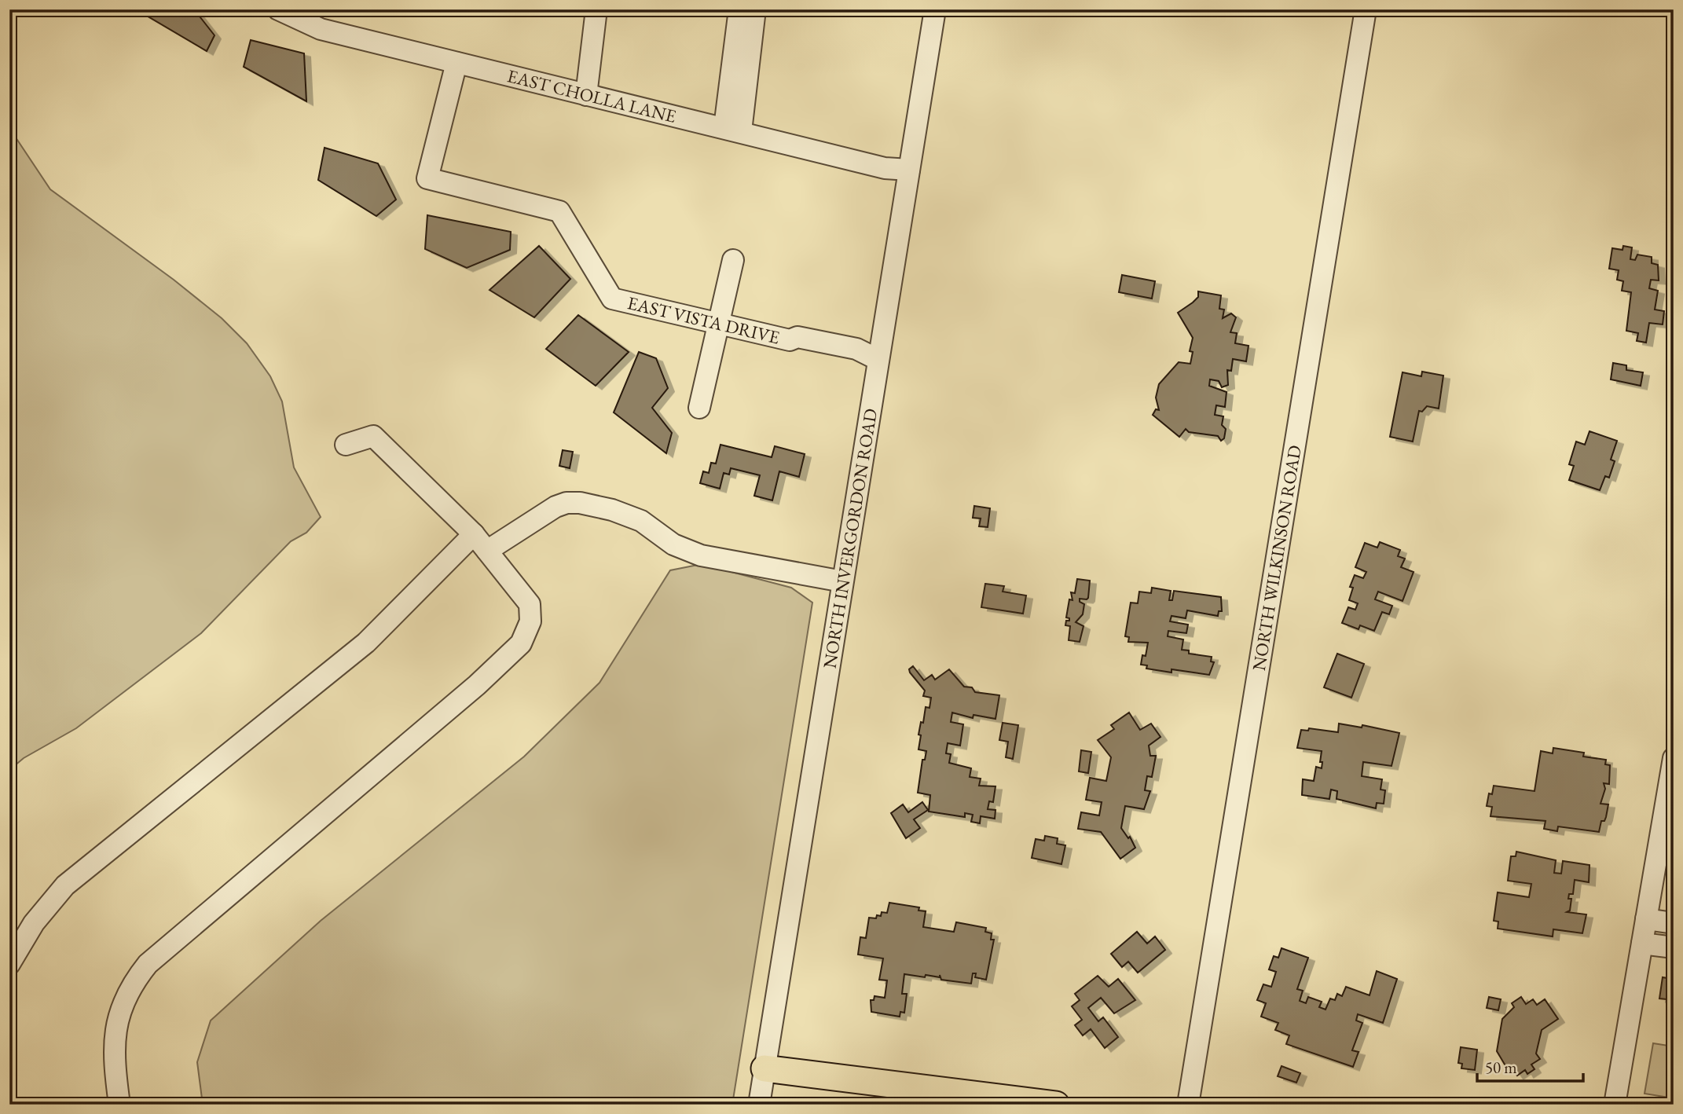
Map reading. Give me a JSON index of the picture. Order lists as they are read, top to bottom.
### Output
{
  "streets": {
    "street": [
      "EAST CHOLLA LANE",
      "EAST VISTA DRIVE",
      "NORTH INVERGORDON ROAD",
      "NORTH WILKINSON ROAD"
    ]
  },
  "crossings": [
    ["EAST CHOLLA LANE", "EAST VISTA DRIVE"],
    ["EAST CHOLLA LANE", "NORTH INVERGORDON ROAD"],
    ["EAST VISTA DRIVE", "NORTH INVERGORDON ROAD"]
  ],
  "scale_bar": "50 m"
}
